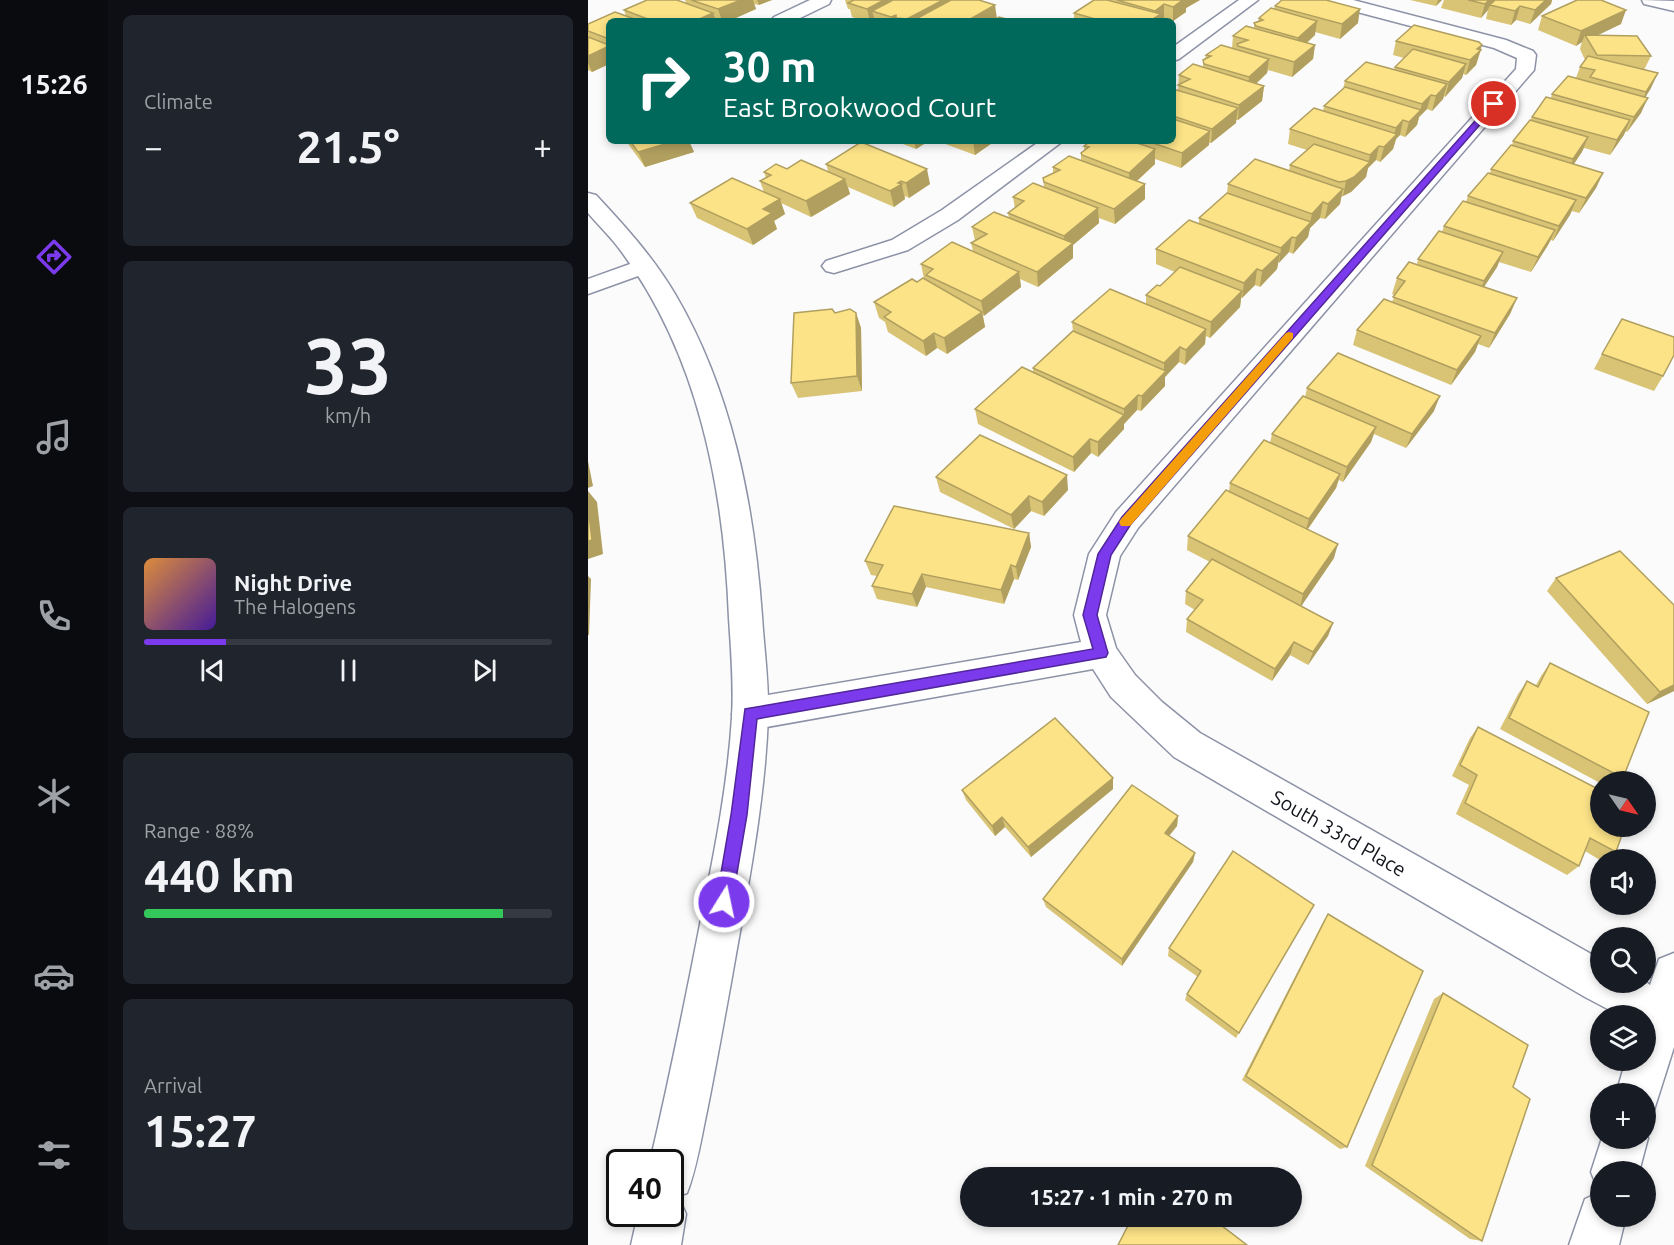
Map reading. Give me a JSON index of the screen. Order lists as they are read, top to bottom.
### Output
{
  "streets": {
    "street": ["South 33rd Place"]
  },
  "north": "bottom right",
  "page": {
    "tabs": "15:26",
    "tile": [
      "Climate",
      ["33", "km/h"],
      ["Range · 88%", "440 km"],
      ["Arrival", "15:27"]
    ],
    "turn": ["30 m", "East Brookwood Court"],
    "heat": ["−", "21.5°", "+"],
    "song": ["Night Drive", "The Halogens"],
    "map_buttons": ["+", "−"],
    "limit": "40",
    "trip": "15:27 · 1 min · 270 m"
  }
}
